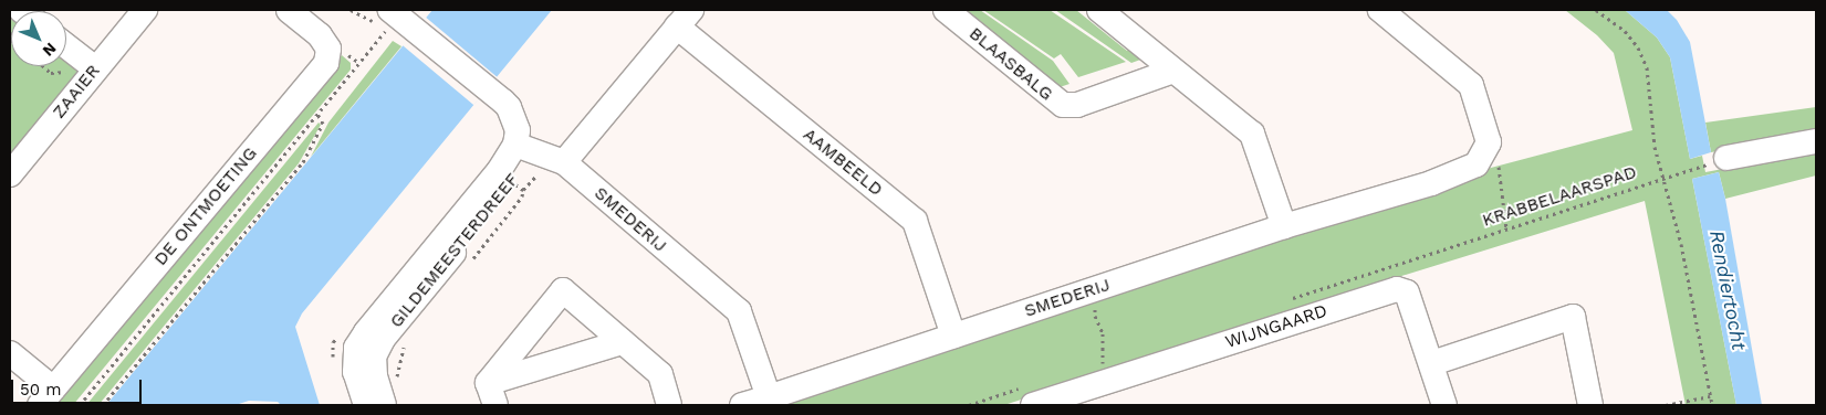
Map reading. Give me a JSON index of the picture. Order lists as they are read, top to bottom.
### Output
{
  "streets": {
    "street": [
      "BLAASBALG",
      "ZAAIER",
      "AAMBEELD",
      "DE ONTMOETING",
      "SMEDERIJ",
      "GILDEMEESTERDREEF",
      "WIJNGAARD"
    ],
    "path": ["KRABBELAARSPAD"]
  },
  "crossings": [
    ["AAMBEELD", "SMEDERIJ"],
    ["SMEDERIJ", "GILDEMEESTERDREEF"]
  ],
  "water": ["Rendiertocht"],
  "scale_bar": "50 m",
  "north": "bottom right"
}
